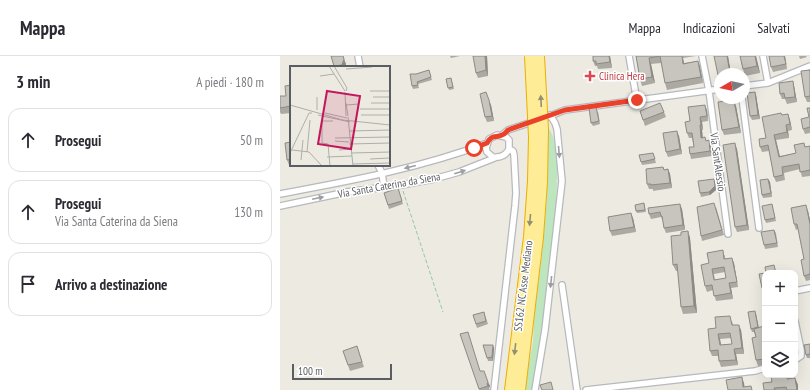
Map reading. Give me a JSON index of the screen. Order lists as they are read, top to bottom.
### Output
{
  "streets": {
    "highway": ["SS162 NC Asse Mediano"],
    "street": ["Via Sant'Alessio", "Via Santa Caterina da Siena"]
  },
  "places": {
    "health": ["Clinica Hera"]
  },
  "scale_bar": "100 m",
  "north": "left",
  "page": {
    "header": "Mappa",
    "nav": ["Mappa", "Indicazioni", "Salvati"],
    "heading": ["3 min", "A piedi · 180 m"],
    "list": [
      ["Prosegui", "50 m"],
      ["Prosegui", "Via Santa Caterina da Siena", "130 m"],
      "Arrivo a destinazione"
    ],
    "map_buttons": ["+", "−"],
    "scale": "100 m"
  }
}
